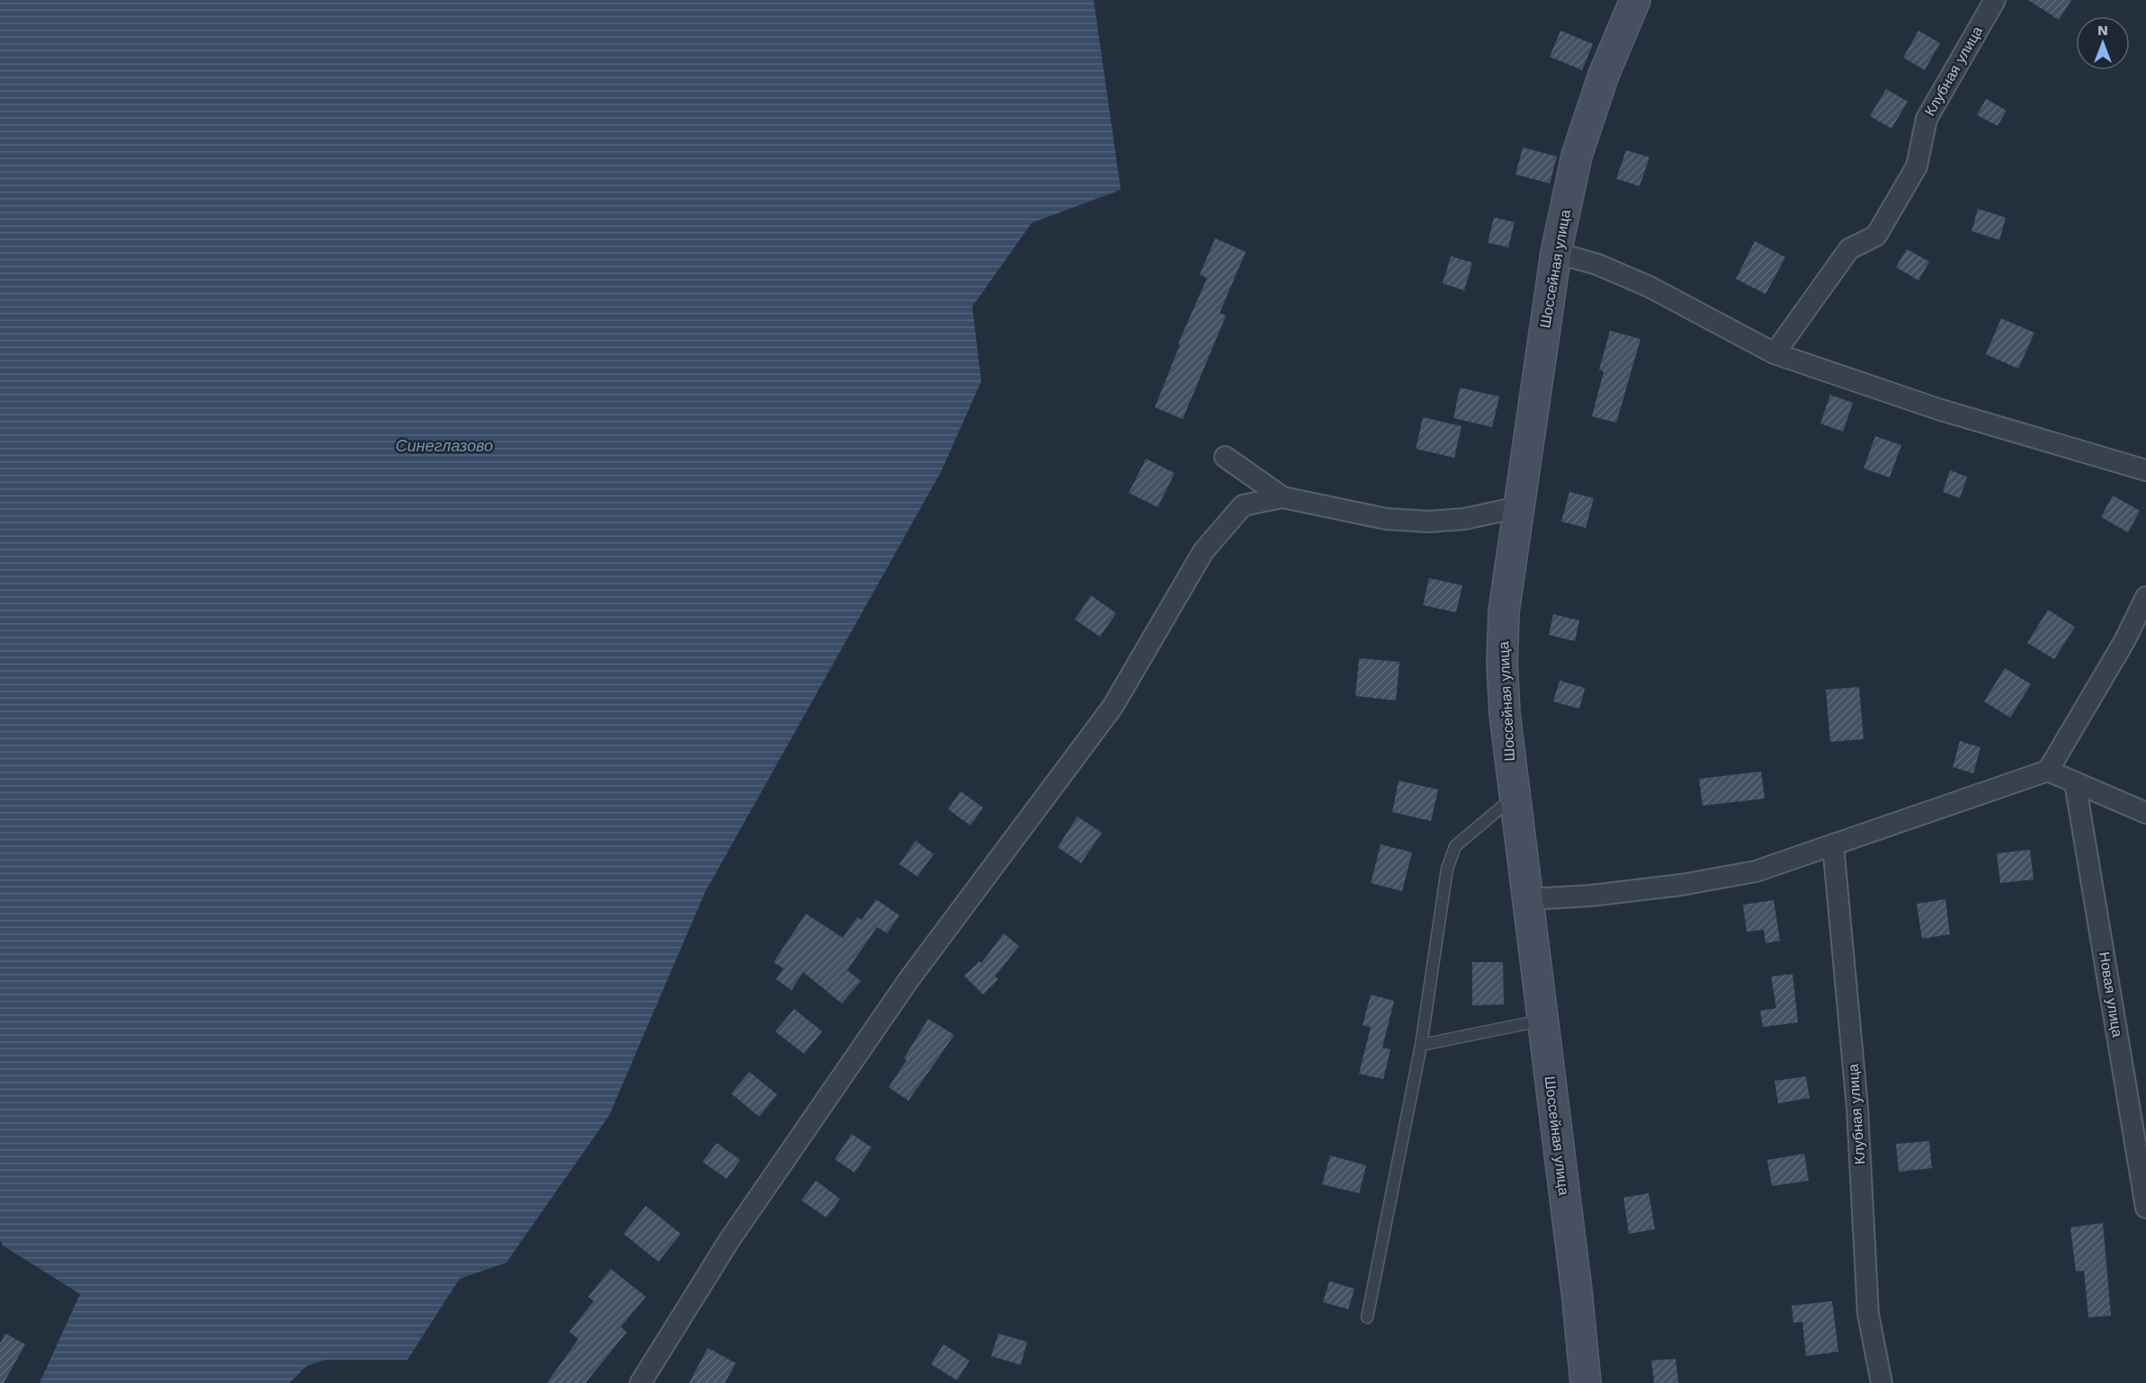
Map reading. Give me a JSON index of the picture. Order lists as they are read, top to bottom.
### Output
{
  "streets": {
    "street": ["Клубная улица", "Шоссейная улица", "Новая улица"]
  },
  "water": ["Синеглазово"],
  "north": "top"
}
